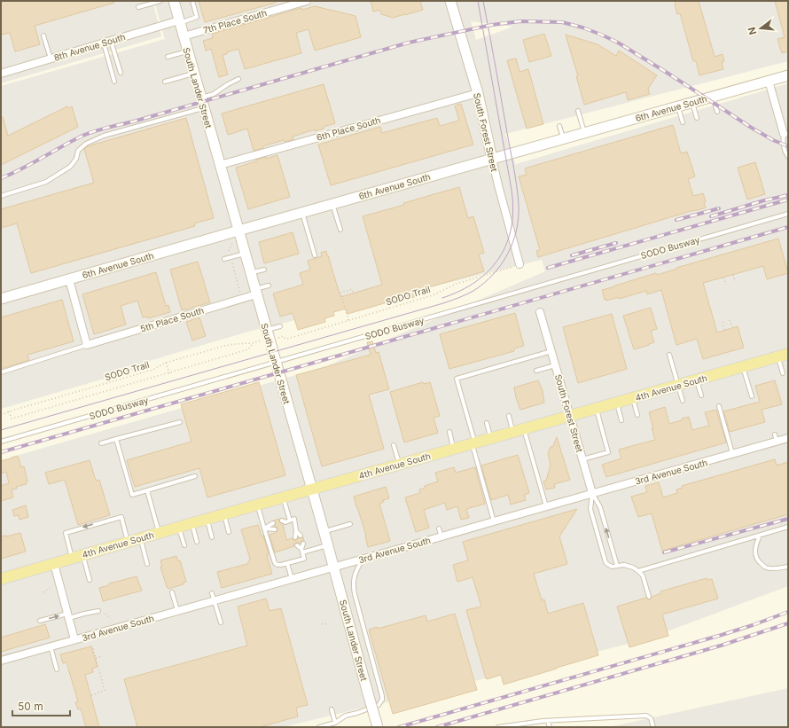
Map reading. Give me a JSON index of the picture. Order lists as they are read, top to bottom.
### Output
{
  "streets": {
    "main road": [
      "South Lander Street",
      "6th Avenue South",
      "South Forest Street",
      "4th Avenue South"
    ],
    "street": [
      "7th Place South",
      "8th Avenue South",
      "6th Place South",
      "5th Place South",
      "3rd Avenue South"
    ],
    "lane": ["SODO Busway"],
    "path": ["SODO Trail"]
  },
  "crossings": [
    ["7th Place South", "South Lander Street"],
    ["8th Avenue South", "South Lander Street"],
    ["South Lander Street", "6th Avenue South"],
    ["South Lander Street", "6th Place South"],
    ["South Lander Street", "SODO Busway"],
    ["South Lander Street", "5th Place South"],
    ["South Lander Street", "4th Avenue South"],
    ["South Lander Street", "3rd Avenue South"],
    ["6th Avenue South", "South Forest Street"],
    ["6th Place South", "South Forest Street"],
    ["South Forest Street", "SODO Trail"],
    ["South Forest Street", "4th Avenue South"],
    ["South Forest Street", "3rd Avenue South"]
  ],
  "scale_bar": "50 m",
  "north": "left"
}
